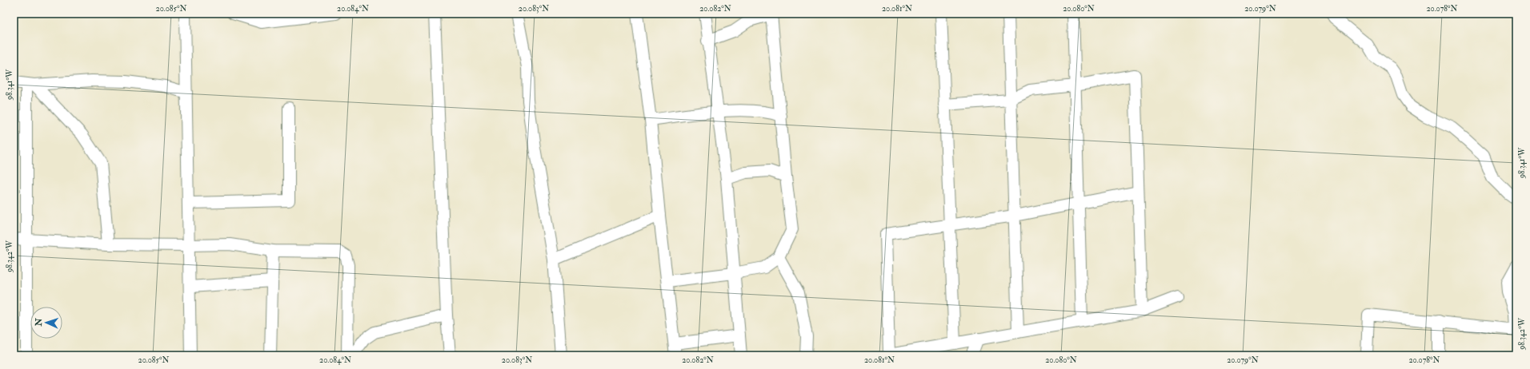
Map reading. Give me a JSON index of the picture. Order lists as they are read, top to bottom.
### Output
{
  "north": "left",
  "coordinates": [
    "20.085°N",
    "20.084°N",
    "20.083°N",
    "20.082°N",
    "20.081°N",
    "20.080°N",
    "20.079°N",
    "20.078°N",
    "98.341°W",
    "98.342°W"
  ]
}
